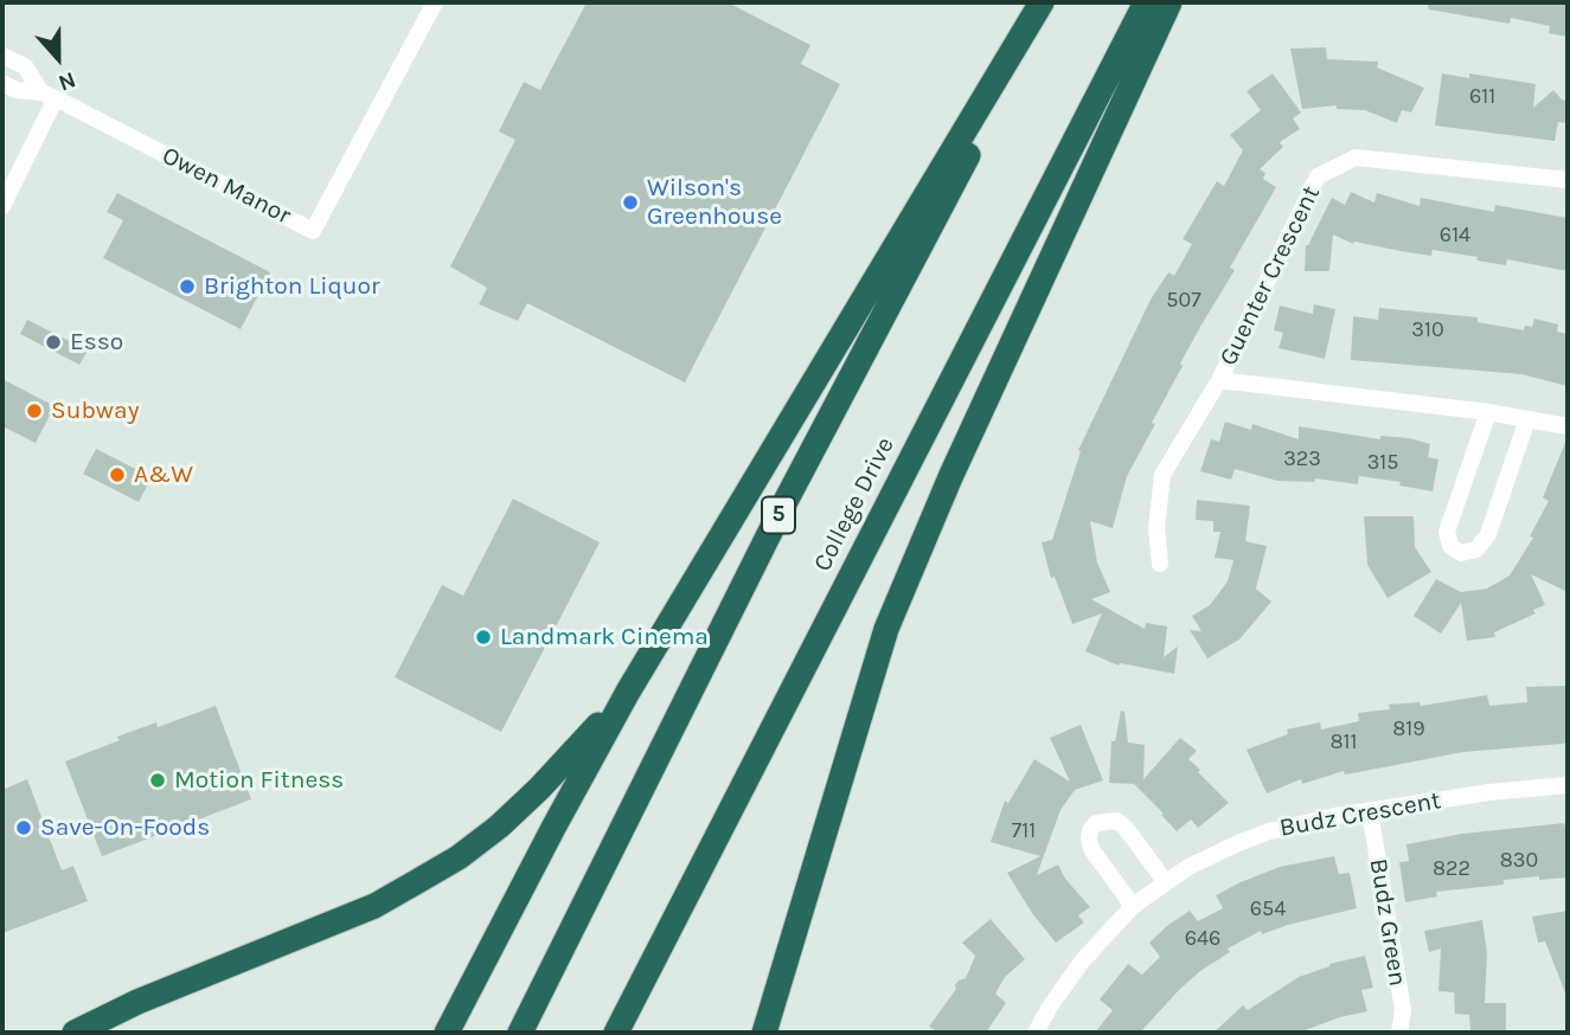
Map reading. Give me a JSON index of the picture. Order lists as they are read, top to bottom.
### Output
{
  "streets": {
    "highway": ["College Drive", "5"],
    "street": [
      "Owen Manor",
      "Guenter Crescent",
      "Budz Crescent",
      "Budz Green"
    ]
  },
  "crossings": [
    ["Budz Crescent", "Budz Green"]
  ],
  "places": [
    "Wilson's Greenhouse",
    "Brighton Liquor",
    "Esso",
    "Subway",
    "A&W",
    "Landmark Cinema",
    "Motion Fitness",
    "Save-On-Foods"
  ],
  "house_numbers": [
    "611",
    "614",
    "507",
    "310",
    "323",
    "315",
    "819",
    "811",
    "711",
    "830",
    "822",
    "654",
    "646"
  ],
  "north": "bottom"
}
